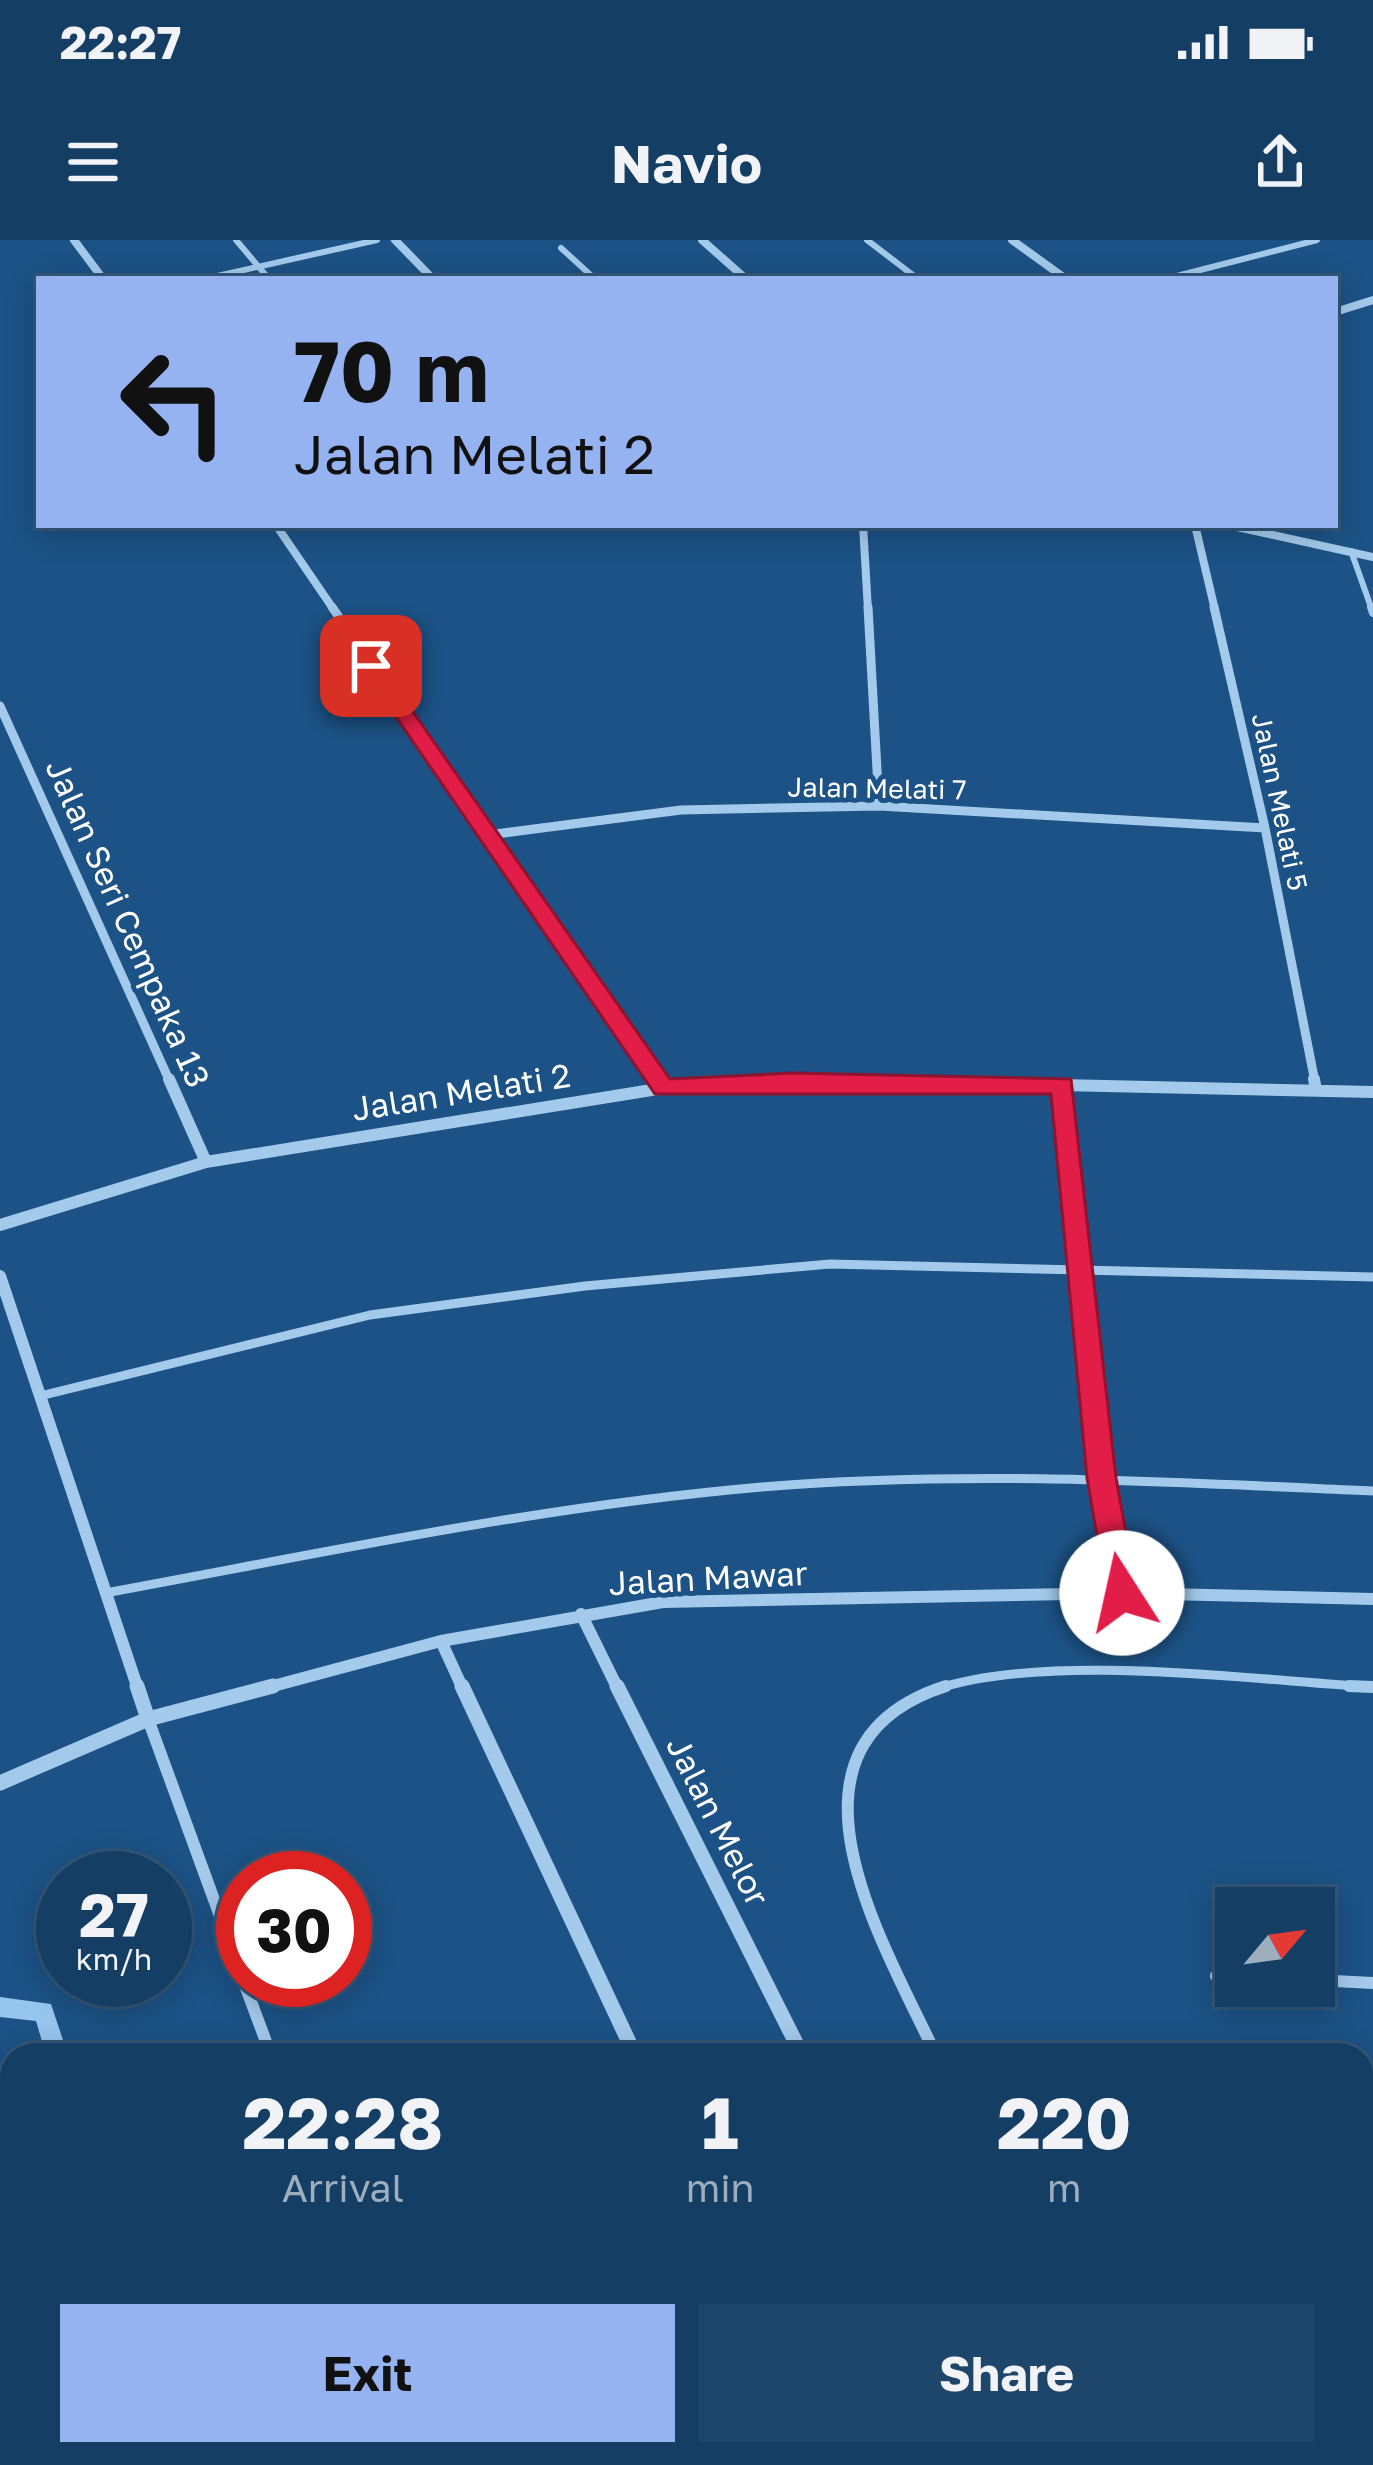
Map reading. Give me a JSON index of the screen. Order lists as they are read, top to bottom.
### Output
{
  "streets": {
    "street": [
      "Jalan Melati 7",
      "Jalan Melati 5",
      "Jalan Seri Cempaka 13",
      "Jalan Melati 2",
      "Jalan Mawar",
      "Jalan Melor"
    ]
  },
  "crossings": [
    ["Jalan Melati 7", "Jalan Melati 5"],
    ["Jalan Melati 5", "Jalan Melati 2"],
    ["Jalan Seri Cempaka 13", "Jalan Melati 2"],
    ["Jalan Mawar", "Jalan Melor"]
  ],
  "north": "top right",
  "page": {
    "status": "22:27",
    "header": "Navio",
    "turn": ["70 m", "Jalan Melati 2"],
    "speed": "27 km/h",
    "limit": "30",
    "eta": [
      "22:28",
      "Arrival",
      "1",
      "min",
      "220",
      "m"
    ],
    "buttons": ["Exit", "Share"]
  }
}
